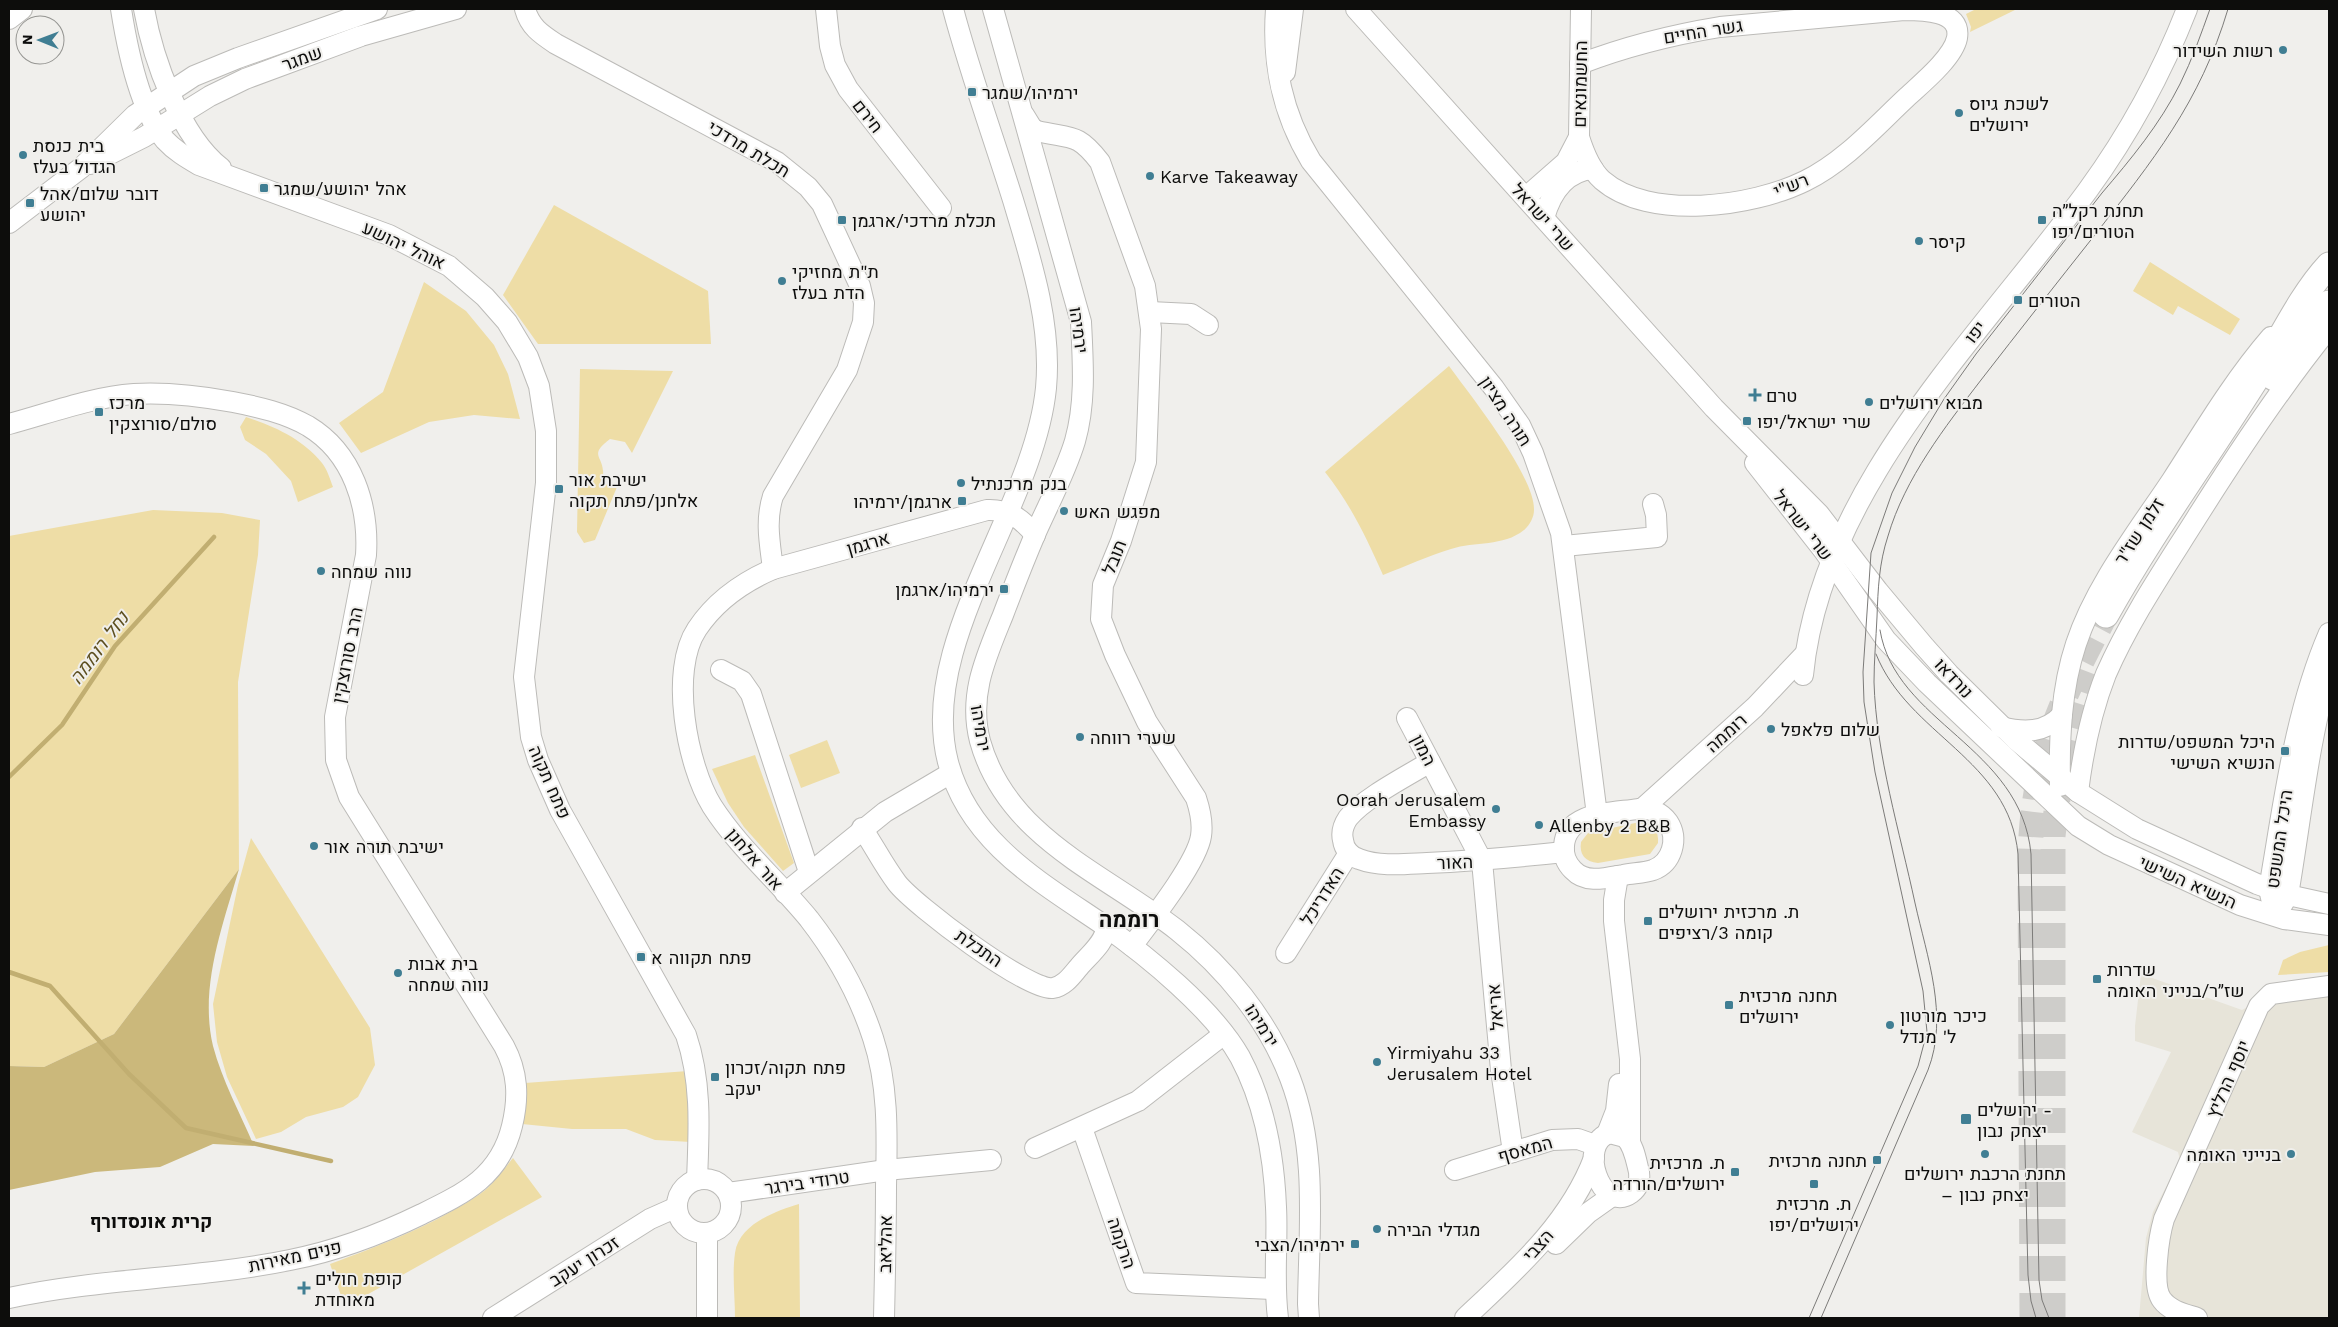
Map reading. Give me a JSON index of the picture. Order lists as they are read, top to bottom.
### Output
{
  "streets": {
    "main road": ["זלמן שז\"ר"],
    "street": [
      "גשר החיים",
      "שמגר",
      "החשמונאים",
      "חירם",
      "תכלת מרדכי",
      "רש\"י",
      "שרי ישראל",
      "אוהל יהושע",
      "ירמיהו",
      "יפו",
      "תורה מציון",
      "ארגמן",
      "תובל",
      "הרב סורוצקין",
      "נורדאו",
      "רוממה",
      "המון",
      "פתח תקוה",
      "היכל המשפט",
      "אור אלחנן",
      "האור",
      "הנשיא השישי",
      "האדריכל",
      "התכלת",
      "אריאל",
      "יוסף הרליץ",
      "המאסף",
      "טרודי בירגר",
      "הרקמה",
      "אהליאב",
      "הצבי",
      "פנים מאירות",
      "זכרון יעקב"
    ]
  },
  "crossings": [
    ["גשר החיים", "החשמונאים"],
    ["גשר החיים", "רש\"י"],
    ["שמגר", "אוהל יהושע"],
    ["החשמונאים", "רש\"י"],
    ["החשמונאים", "שרי ישראל"],
    ["תכלת מרדכי", "ארגמן"],
    ["תכלת מרדכי", "אור אלחנן"],
    ["שרי ישראל", "יפו"],
    ["שרי ישראל", "נורדאו"],
    ["אוהל יהושע", "פתח תקוה"],
    ["ירמיהו", "ארגמן"],
    ["ירמיהו", "תובל"],
    ["ירמיהו", "התכלת"],
    ["ירמיהו", "הרקמה"],
    ["יפו", "נורדאו"],
    ["יפו", "רוממה"],
    ["תורה מציון", "רוממה"],
    ["תורה מציון", "האור"],
    ["תורה מציון", "הצבי"],
    ["זלמן שז\"ר", "נורדאו"],
    ["זלמן שז\"ר", "הנשיא השישי"],
    ["ארגמן", "אור אלחנן"],
    ["הרב סורוצקין", "פנים מאירות"],
    ["נורדאו", "הנשיא השישי"],
    ["רוממה", "האור"],
    ["רוממה", "הצבי"],
    ["המון", "האור"],
    ["המון", "האדריכל"],
    ["המון", "אריאל"],
    ["פתח תקוה", "טרודי בירגר"],
    ["פתח תקוה", "זכרון יעקב"],
    ["היכל המשפט", "הנשיא השישי"],
    ["אור אלחנן", "טרודי בירגר"],
    ["אור אלחנן", "אהליאב"],
    ["האור", "האדריכל"],
    ["האור", "אריאל"],
    ["האור", "הצבי"],
    ["אריאל", "המאסף"],
    ["המאסף", "הצבי"],
    ["טרודי בירגר", "אהליאב"],
    ["טרודי בירגר", "זכרון יעקב"]
  ],
  "districts": ["רוממה", "קרית אונסדורף"],
  "water": ["נחל רוממה"],
  "places": {
    "other": [
      "רשות השידור",
      "לשכת גיוס ירושלים",
      "בית כנסת הגדול בעלז",
      "Karve Takeaway",
      "קיסר",
      "ת\"ת מחזיקי הדת בעלז",
      "מבוא ירושלים",
      "בנק מרכנתיל",
      "מפגש האש",
      "נווה שמחה",
      "שלום פלאפל",
      "שערי רווחה",
      "Oorah Jerusalem Embassy",
      "Allenby 2 B&B",
      "ישיבת תורה אור",
      "בית אבות נווה שמחה",
      "כיכר מורטון ל' מנדל",
      "Yirmiyahu 33 Jerusalem Hotel",
      "תחנת הרכבת ירושלים – יצחק נבון",
      "בנייני האומה",
      "מגדלי הבירה"
    ],
    "transit": [
      "ירמיהו/שמגר",
      "אהל יהושע/שמגר",
      "דובר שלום/אהל יהושע",
      "תכלת מרדכי/ארגמן",
      "תחנת רקל״ה הטורים/יפו",
      "הטורים",
      "מרכז סולם/סורוצקין",
      "שרי ישראל/יפו",
      "ישיבת אור אלחנן/פתח תקוה",
      "ארגמן/ירמיהו",
      "ירמיהו/ארגמן",
      "היכל המשפט/שדרות הנשיא השישי",
      "ת. מרכזית ירושלים קומה 3/רציפים",
      "פתח תקווה א",
      "שדרות שז״ר/בנייני האומה",
      "תחנה מרכזית ירושלים",
      "פתח תקוה/זכרון יעקב",
      "ירושלים - יצחק נבון",
      "תחנה מרכזית",
      "ת. מרכזית ירושלים/הורדה",
      "ת. מרכזית ירושלים/יפו",
      "ירמיהו/הצבי"
    ],
    "health": ["טרם", "קופת חולים מאוחדת"]
  },
  "north": "left"
}
